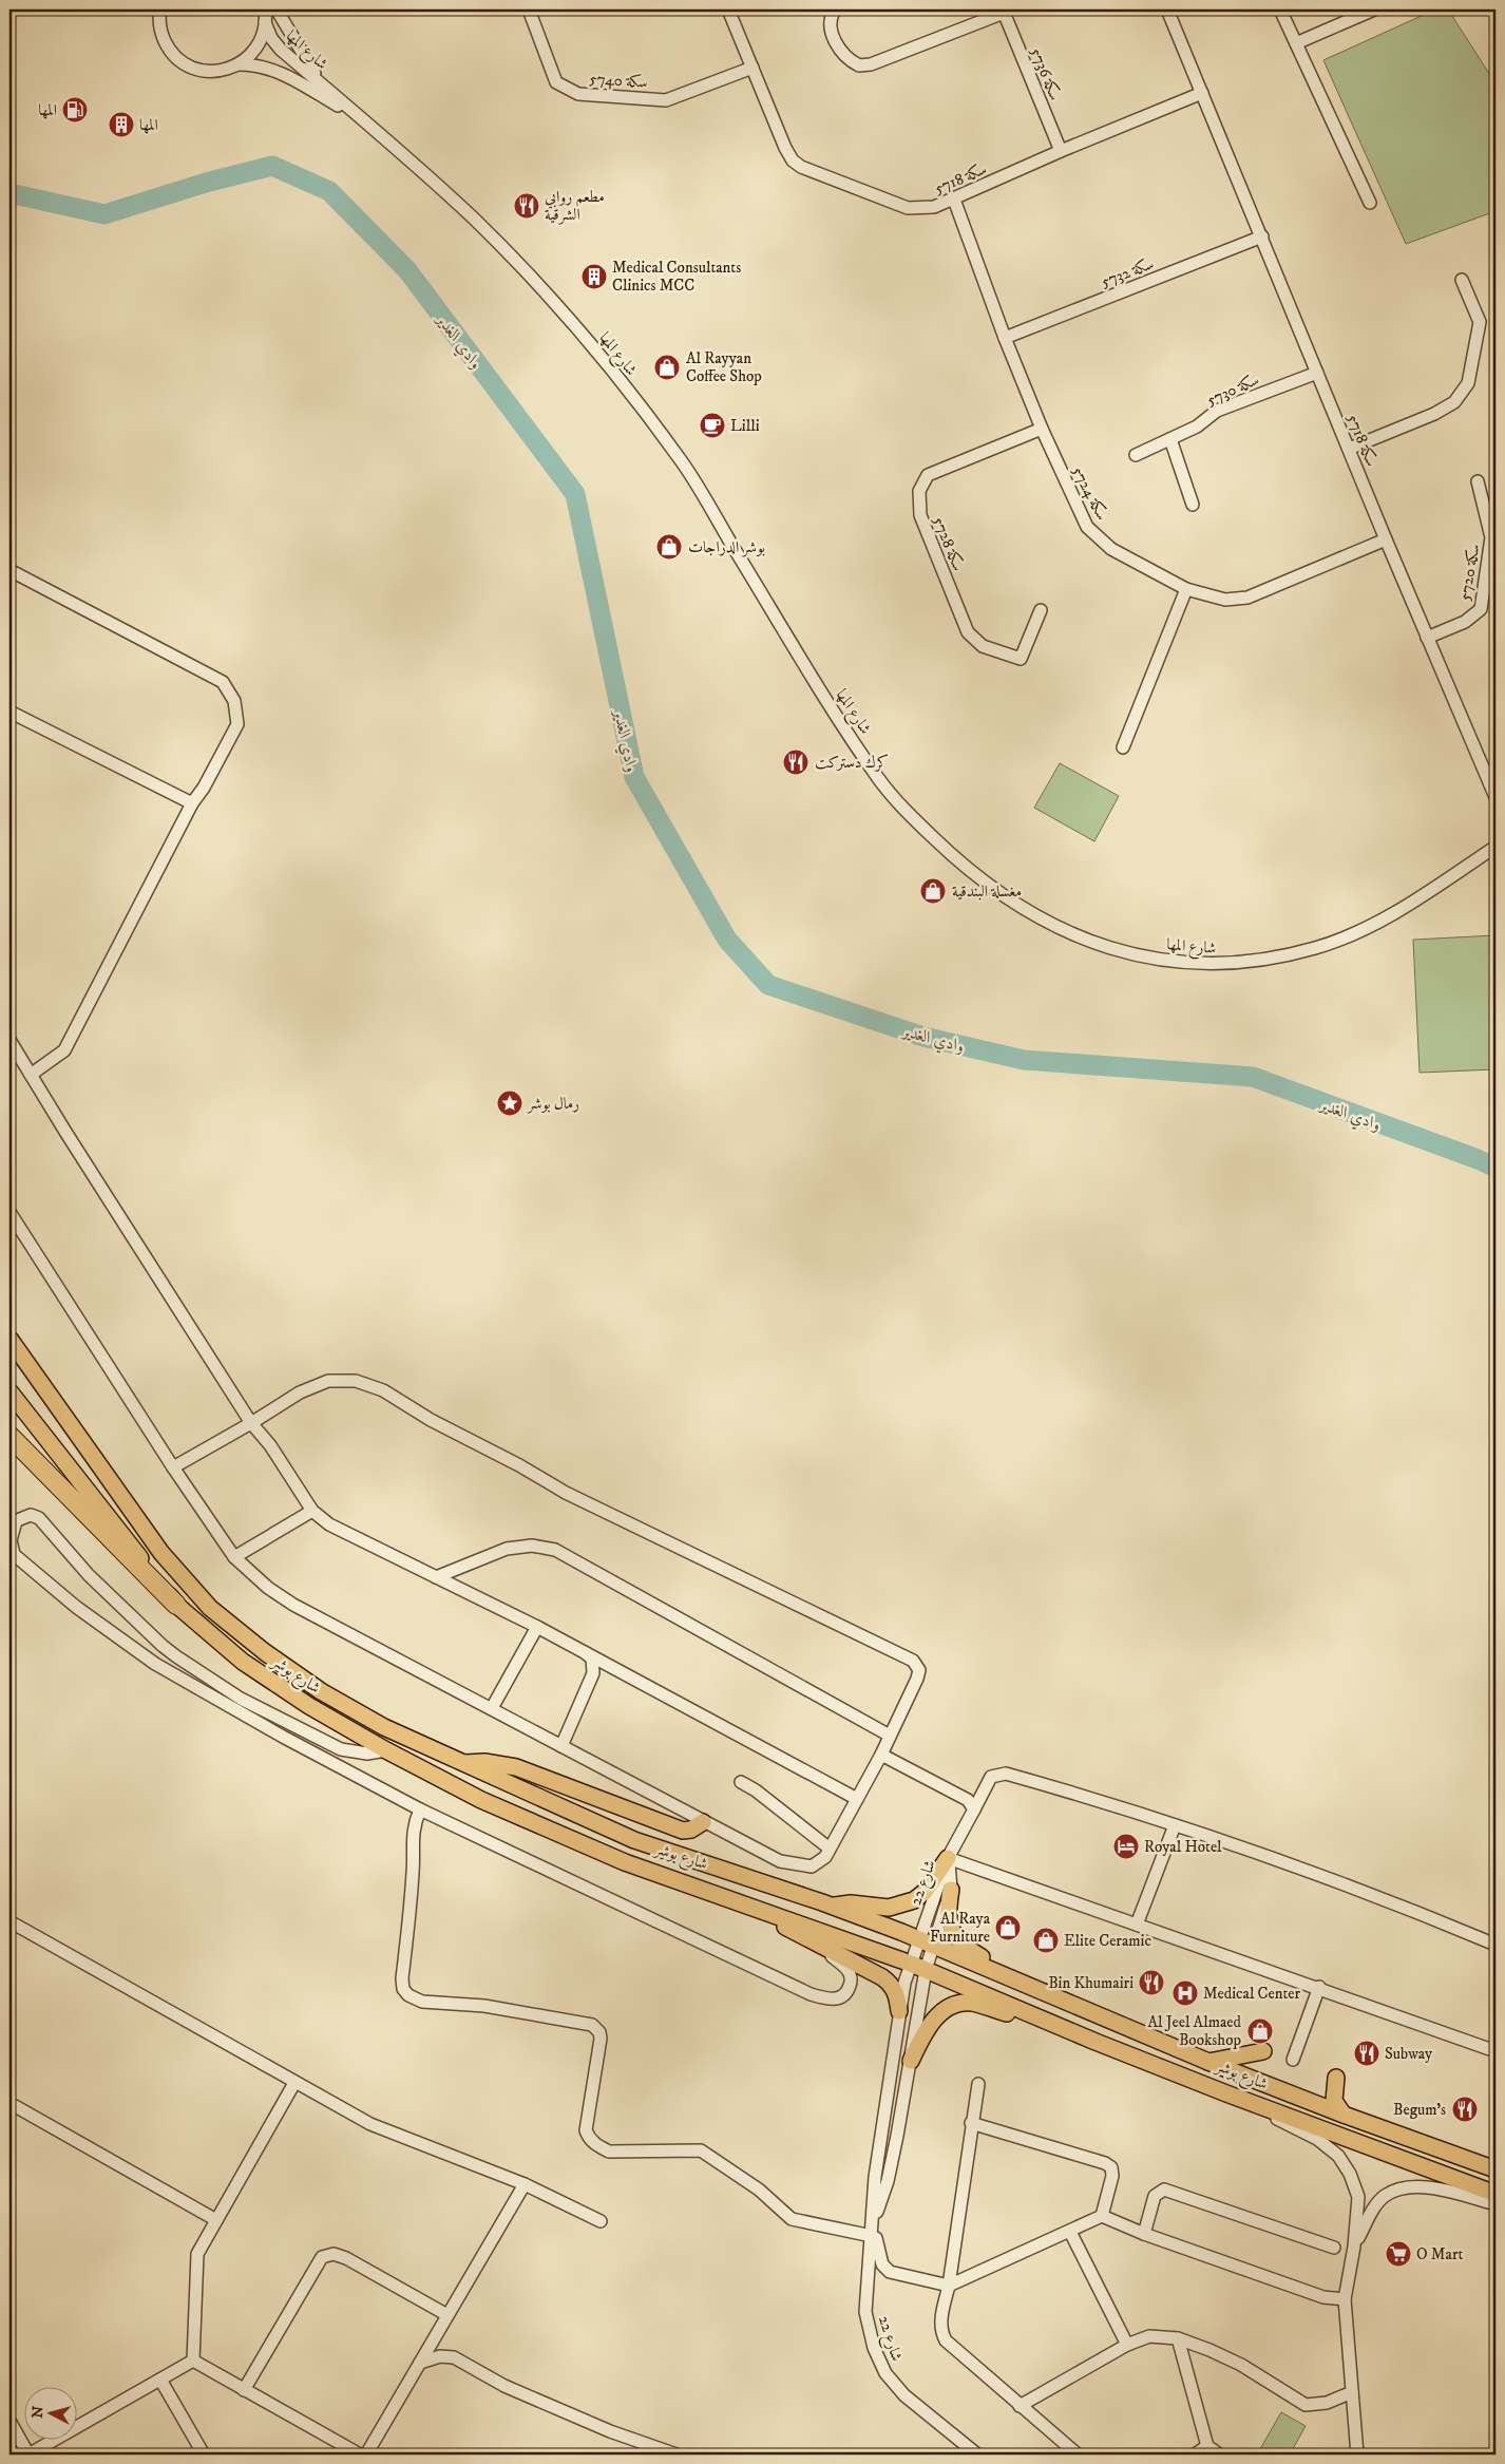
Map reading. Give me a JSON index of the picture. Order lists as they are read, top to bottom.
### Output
{
  "streets": {
    "main road": ["شارع بوشر"],
    "street": [
      "شارع المها",
      "سكة 5736",
      "سكة 5740",
      "سكة 5718",
      "سكة 5732",
      "سكة 5730",
      "سكة 5724",
      "سكة 5728",
      "سكة 5720",
      "شارع 22"
    ]
  },
  "crossings": [
    ["سكة 5736", "سكة 5718"],
    ["سكة 5740", "سكة 5718"],
    ["سكة 5718", "سكة 5732"],
    ["سكة 5718", "سكة 5730"],
    ["سكة 5718", "سكة 5724"],
    ["سكة 5718", "سكة 5720"],
    ["سكة 5732", "سكة 5724"],
    ["سكة 5724", "سكة 5728"],
    ["شارع بوشر", "شارع 22"]
  ],
  "water": ["وادي الغدير"],
  "places": {
    "fuel station": ["المه‍ا"],
    "building": ["المها", "Medical Consultants Clinics MCC"],
    "restaurant": [
      "مطعم روابي الشرقية",
      "كرك دستركت",
      "Bin Khumairi",
      "Subway",
      "Begum's"
    ],
    "shop": [
      "Al Rayyan Coffee Shop",
      "بوشر الدراجات",
      "مغسلة البندقية",
      "Al Raya Furniture",
      "Elite Ceramic",
      "Al Jeel Almaed Bookshop"
    ],
    "cafe": ["Lilli"],
    "place": ["رمال بوشر"],
    "hotel": ["Royal Hotel"],
    "hospital": ["Medical Center"],
    "supermarket": ["O Mart"]
  },
  "north": "left"
}
